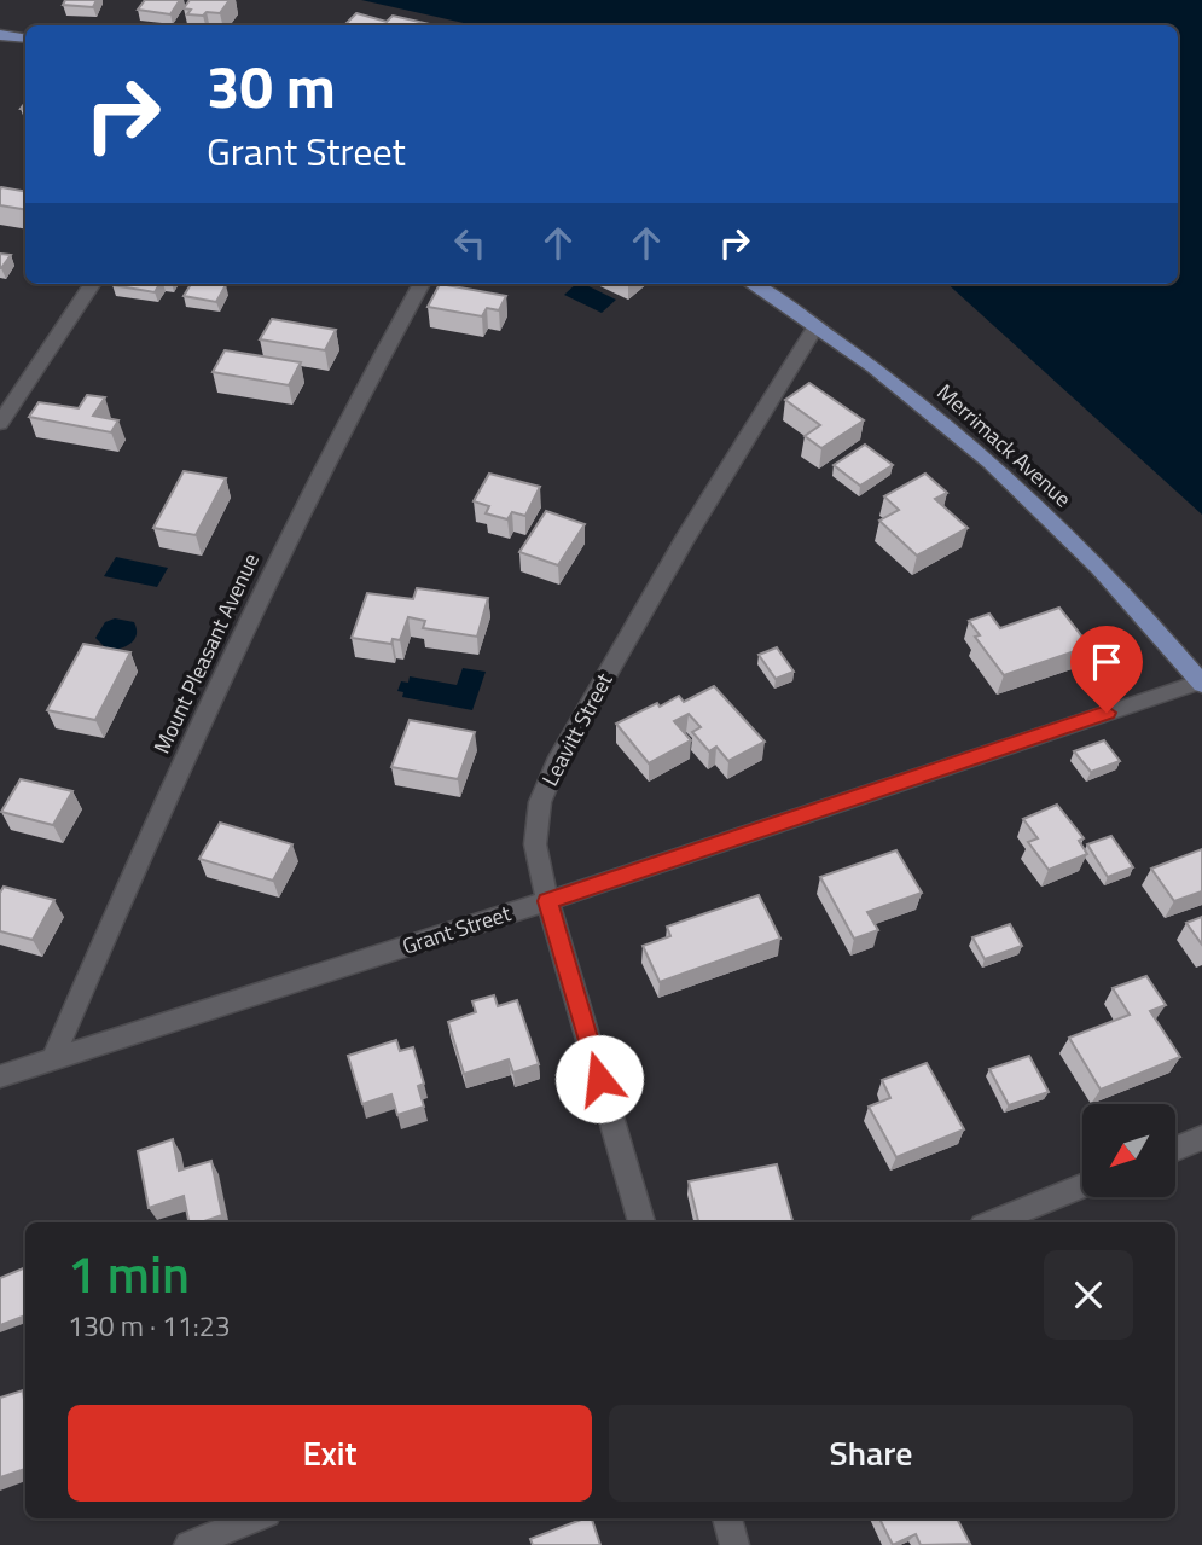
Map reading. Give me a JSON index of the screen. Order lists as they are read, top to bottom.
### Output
{
  "streets": {
    "main road": ["Merrimack Avenue"],
    "street": ["Mount Pleasant Avenue", "Leavitt Street", "Grant Street"]
  },
  "crossings": [
    ["Merrimack Avenue", "Leavitt Street"],
    ["Merrimack Avenue", "Grant Street"],
    ["Mount Pleasant Avenue", "Grant Street"],
    ["Leavitt Street", "Grant Street"]
  ],
  "north": "bottom left",
  "page": {
    "turn": ["30 m", "Grant Street"],
    "heading": ["1 min", "130 m · 11:23"],
    "buttons": ["Exit", "Share"]
  }
}
